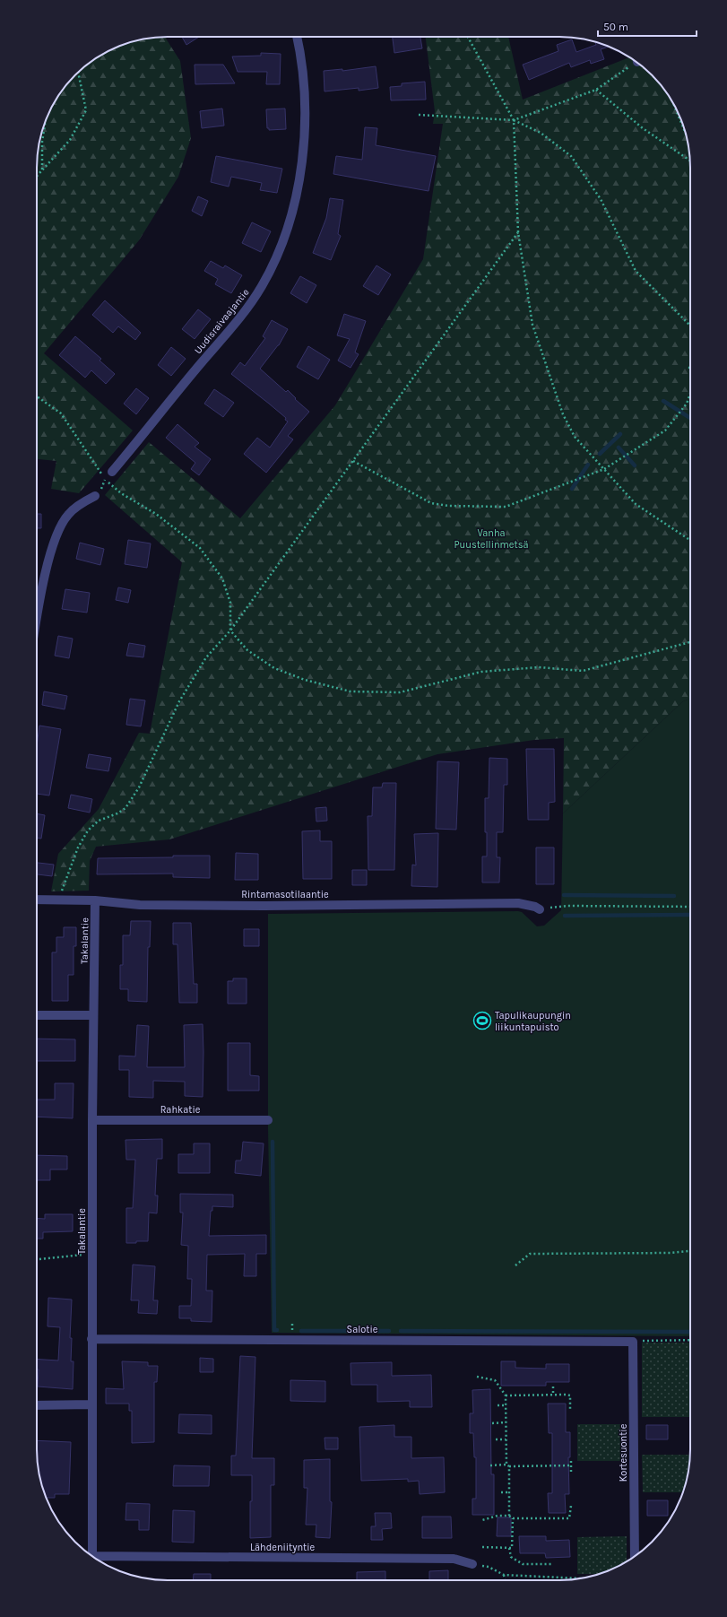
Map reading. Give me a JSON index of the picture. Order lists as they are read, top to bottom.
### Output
{
  "streets": {
    "street": [
      "Uudisraivaajantie",
      "Rintamasotilaantie",
      "Takalantie",
      "Rahkatie",
      "Salotie",
      "Kortesuontie",
      "Lähdeniityntie"
    ]
  },
  "crossings": [
    ["Rintamasotilaantie", "Takalantie"],
    ["Takalantie", "Rahkatie"],
    ["Takalantie", "Salotie"],
    ["Salotie", "Kortesuontie"]
  ],
  "parks": ["Vanha Puustellinmetsä"],
  "places": {
    "sports": ["Tapulikaupungin liikuntapuisto"]
  },
  "scale_bar": "50 m"
}
